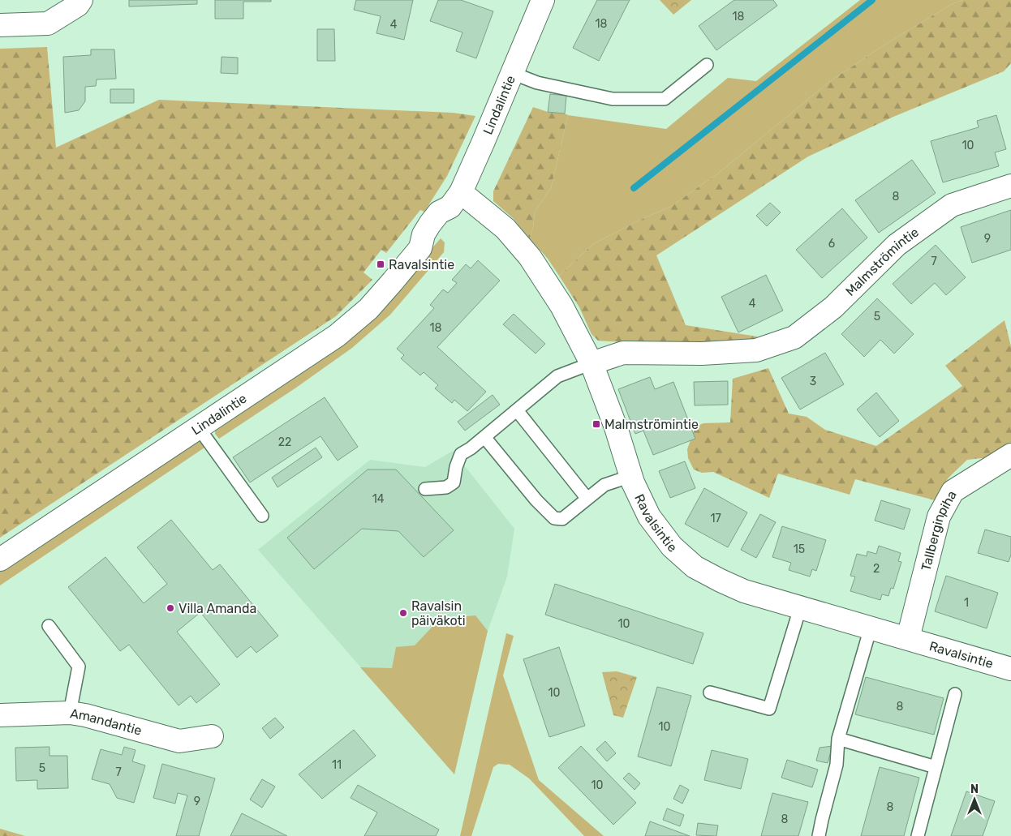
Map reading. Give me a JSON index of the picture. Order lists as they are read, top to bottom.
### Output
{
  "streets": {
    "street": [
      "Lindalintie",
      "Malmströmintie",
      "Ravalsintie",
      "Tallberginpiha",
      "Amandantie"
    ]
  },
  "crossings": [
    ["Lindalintie", "Ravalsintie"],
    ["Malmströmintie", "Ravalsintie"],
    ["Ravalsintie", "Tallberginpiha"]
  ],
  "places": {
    "transit": ["Ravalsintie", "Malmströmintie"],
    "other": ["Villa Amanda", "Ravalsin päiväkoti"]
  },
  "house_numbers": [
    "18",
    "18",
    "4",
    "10",
    "8",
    "9",
    "6",
    "7",
    "4",
    "5",
    "18",
    "3",
    "22",
    "14",
    "17",
    "15",
    "2",
    "1",
    "10",
    "10",
    "8",
    "10",
    "11",
    "5",
    "7",
    "10",
    "9",
    "8",
    "8"
  ],
  "north": "top"
}
